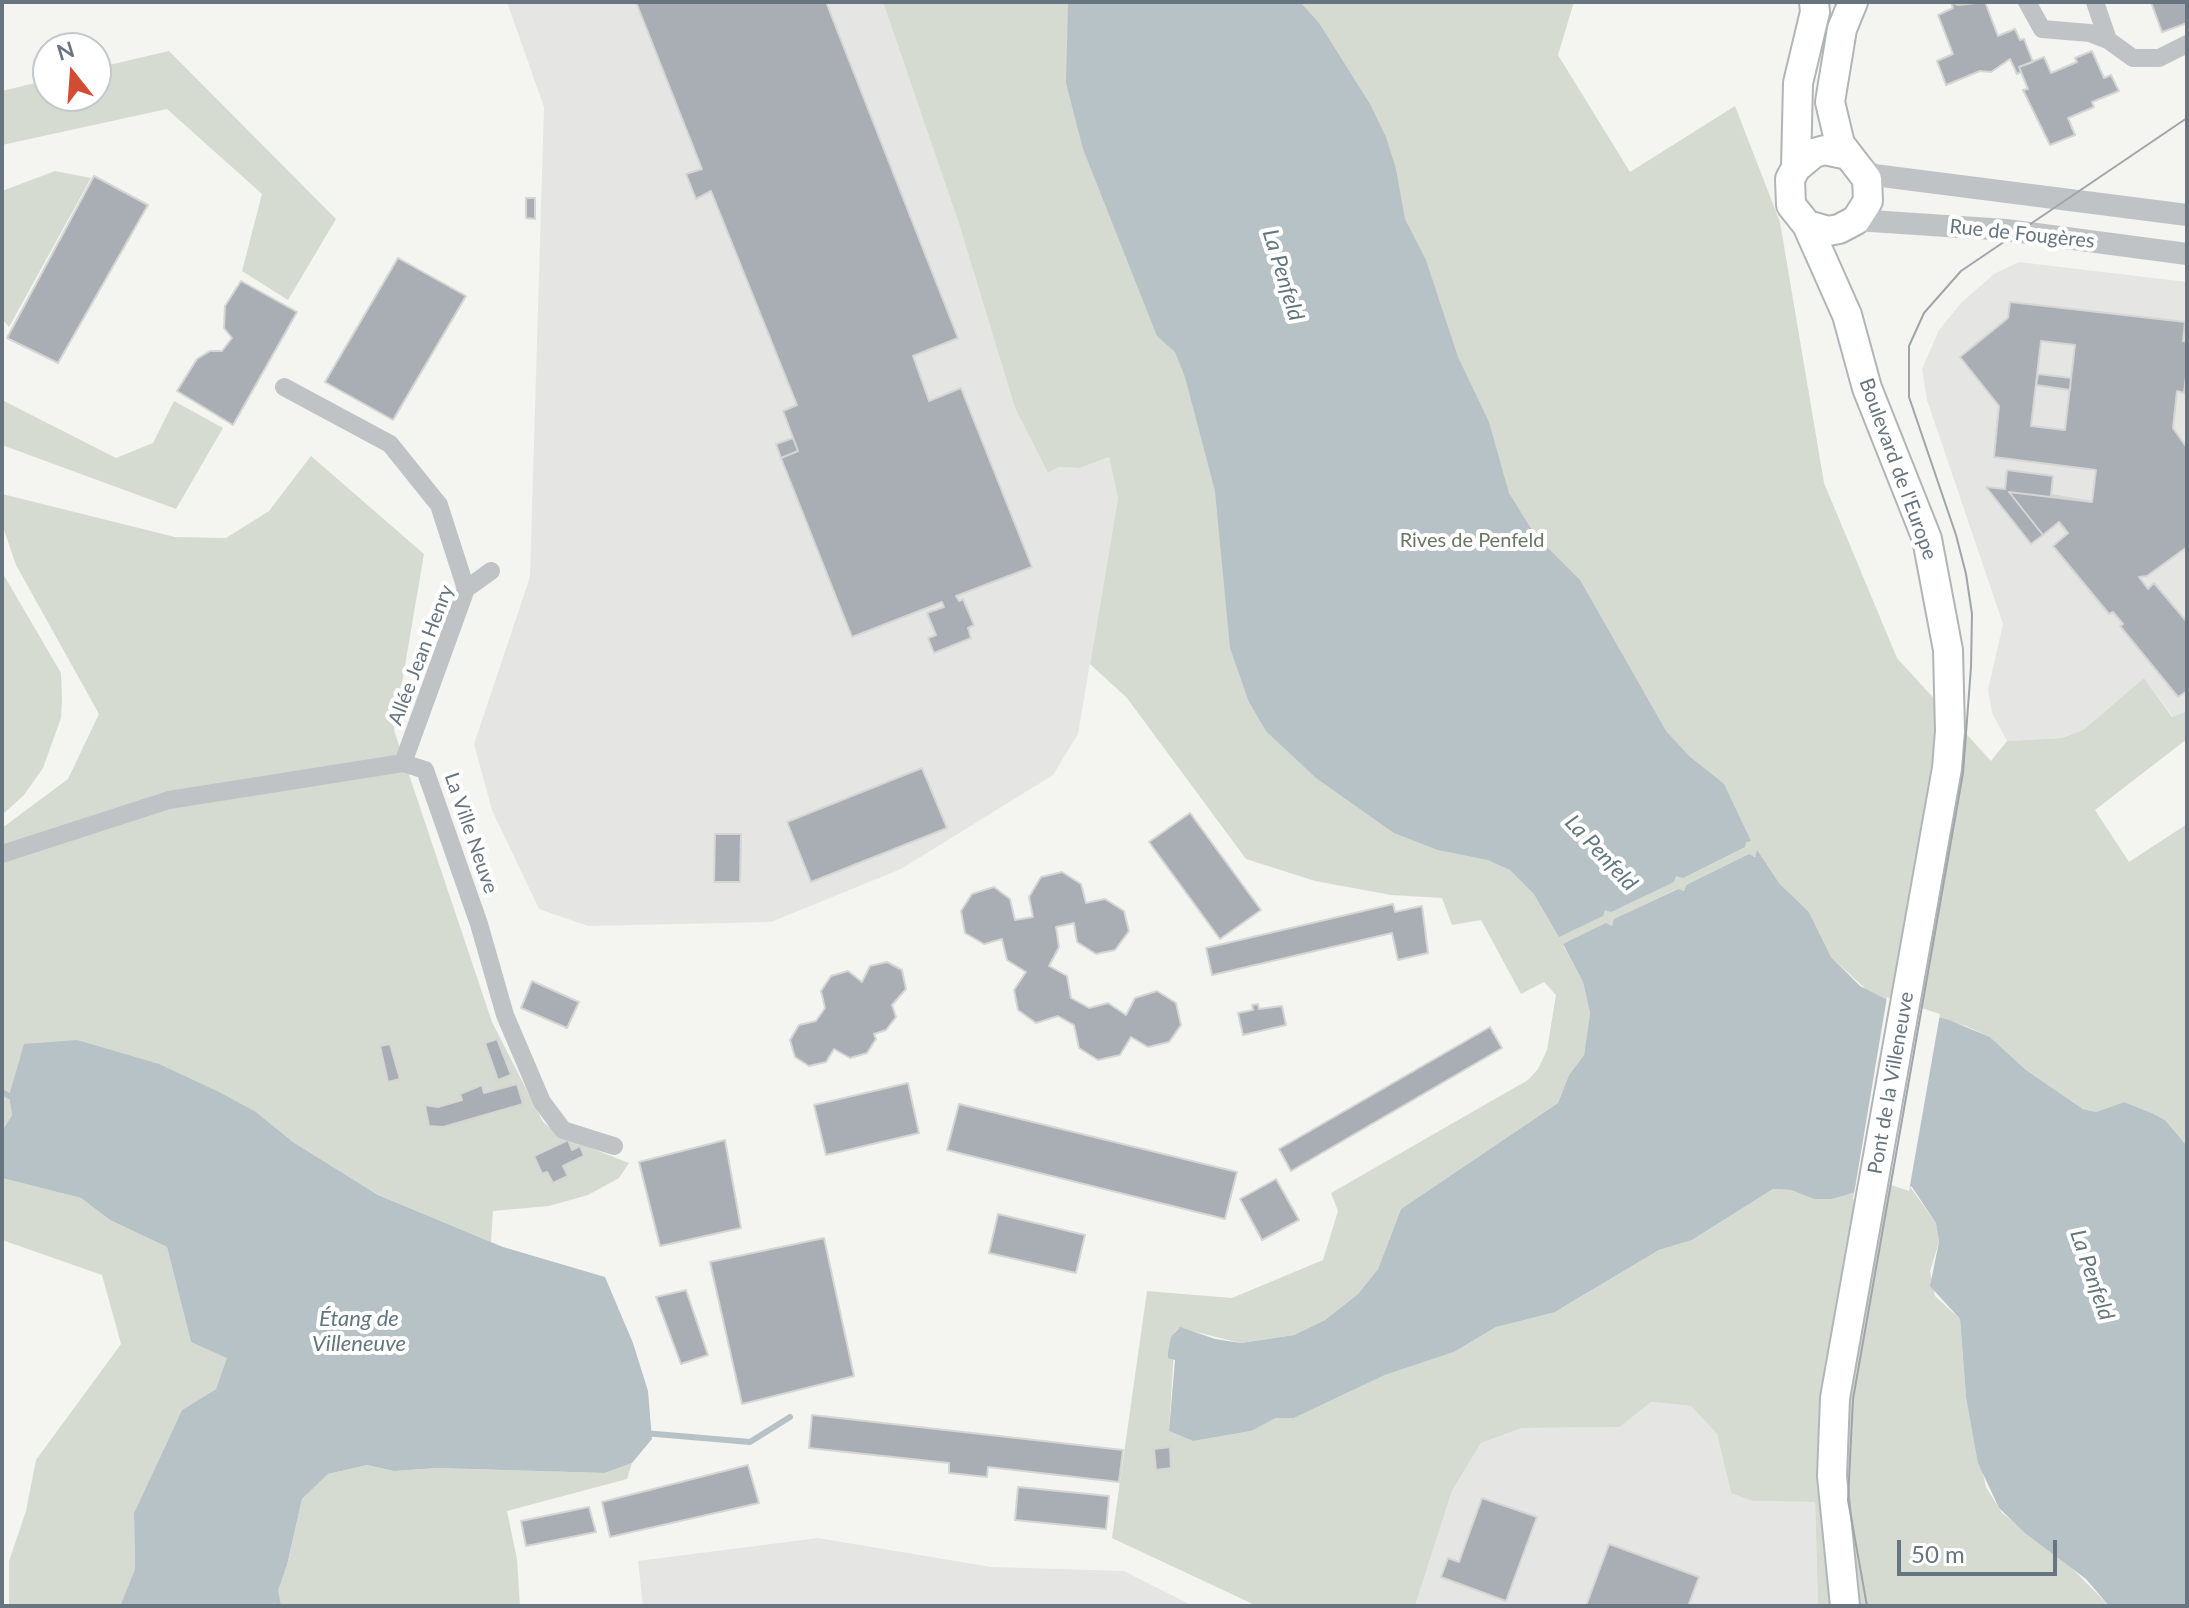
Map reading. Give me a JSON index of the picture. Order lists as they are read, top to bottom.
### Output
{
  "streets": {
    "main road": ["Boulevard de l'Europe", "Pont de la Villeneuve"],
    "street": ["Rue de Fougères", "Allée Jean Henry", "La Ville Neuve"]
  },
  "crossings": [
    ["Rue de Fougères", "Boulevard de l'Europe"],
    ["Boulevard de l'Europe", "Pont de la Villeneuve"],
    ["Allée Jean Henry", "La Ville Neuve"]
  ],
  "water": ["La Penfeld", "Étang de Villeneuve"],
  "parks": ["Rives de Penfeld"],
  "scale_bar": "50 m",
  "north": "top"
}
